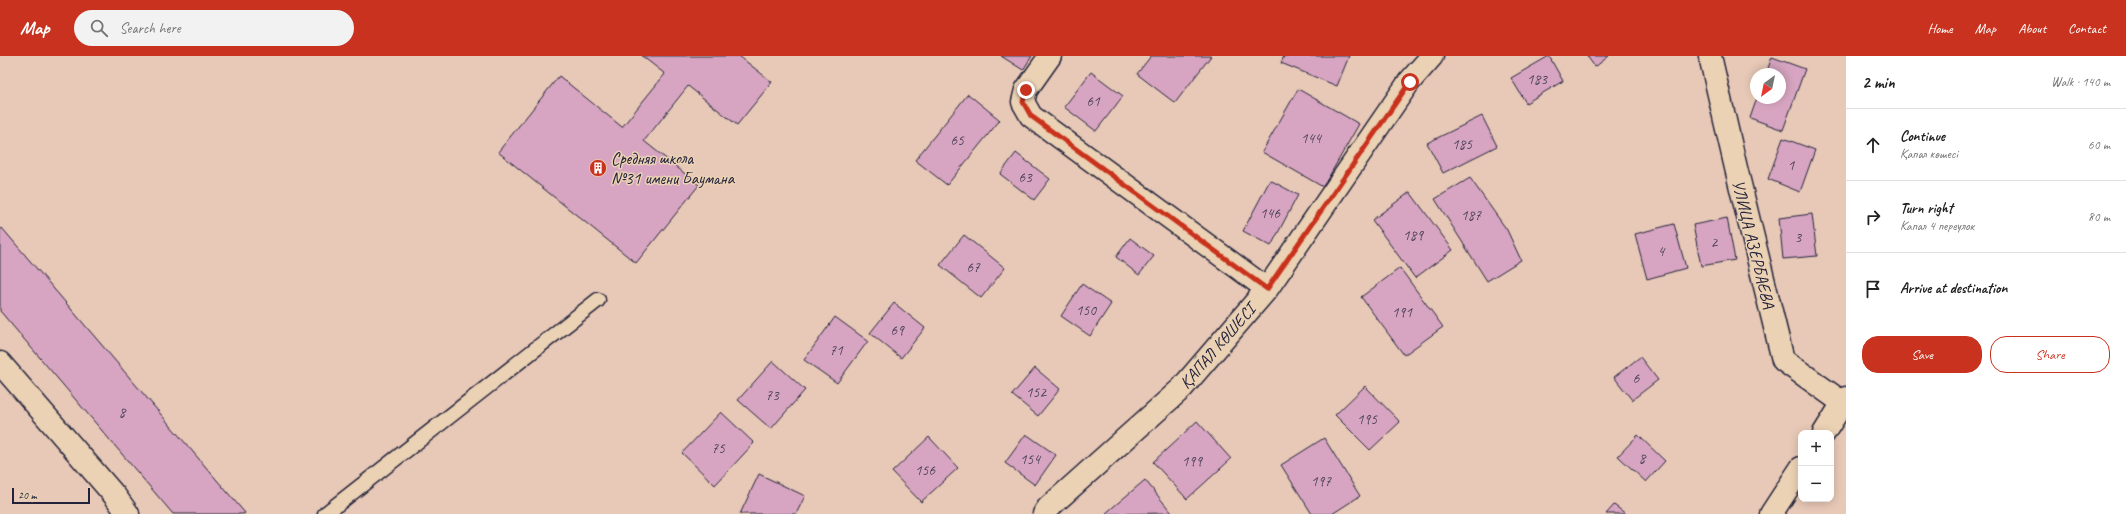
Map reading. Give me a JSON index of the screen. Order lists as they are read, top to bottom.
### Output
{
  "streets": {
    "street": ["УЛИЦА АЗЕРБАЕВА", "ҚАПАЛ КӨШЕСІ"]
  },
  "places": {
    "building": ["Средняя школа №31 имени Баумана"]
  },
  "house_numbers": [
    "183",
    "61",
    "144",
    "65",
    "185",
    "1",
    "63",
    "146",
    "187",
    "189",
    "3",
    "2",
    "4",
    "67",
    "150",
    "191",
    "69",
    "71",
    "6",
    "152",
    "73",
    "8",
    "195",
    "75",
    "8",
    "154",
    "199",
    "156",
    "197"
  ],
  "scale_bar": "20 m",
  "north": "bottom left",
  "page": {
    "header": "Map",
    "search": "Search here",
    "nav": [
      "Home",
      "Map",
      "About",
      "Contact"
    ],
    "heading": ["2 min", "Walk · 140 m"],
    "list": [
      ["Continue", "Қапал көшесі", "60 m"],
      ["Turn right", "Капал 4 переулок", "80 m"],
      "Arrive at destination"
    ],
    "buttons": ["Save", "Share"],
    "map_buttons": ["+", "−"],
    "scale": "20 m"
  }
}
